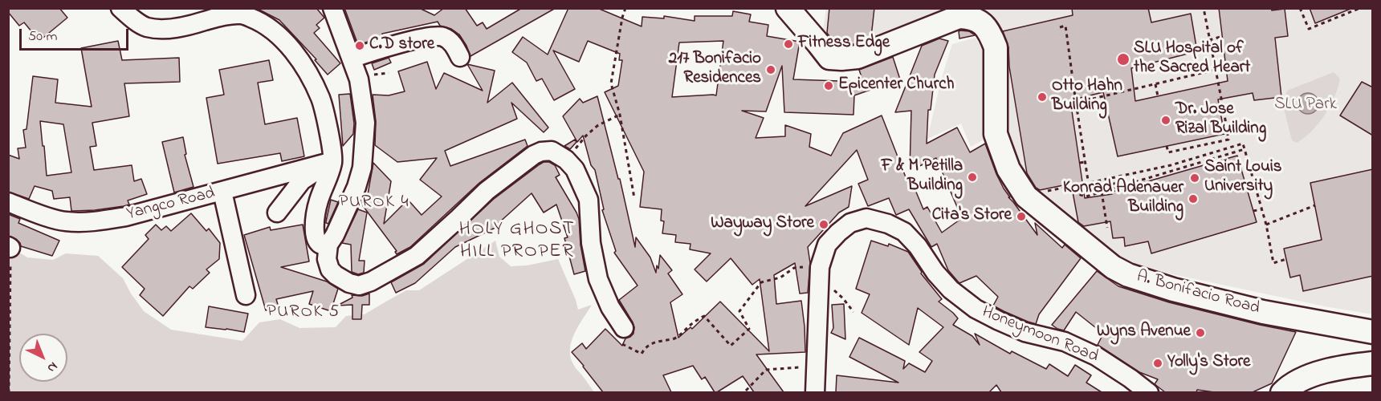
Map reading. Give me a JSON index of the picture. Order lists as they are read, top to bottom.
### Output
{
  "streets": {
    "main road": ["A. Bonifacio Road"],
    "street": ["Yangco Road", "Honeymoon Road"]
  },
  "districts": ["PUROK 4", "HOLY GHOST HILL PROPER", "PUROK 5"],
  "parks": ["SLU Park"],
  "places": [
    "Fitness Edge",
    "C.D store",
    "SLU Hospital of the Sacred Heart",
    "217 Bonifacio Residences",
    "Epicenter Church",
    "Otto Hahn Building",
    "Dr. Jose Rizal Building",
    "F & M Petilla Building",
    "Saint Louis University",
    "Konrad Adenauer Building",
    "Cita's Store",
    "Wayway Store",
    "Wyns Avenue",
    "Yolly's Store"
  ],
  "scale_bar": "50 m",
  "north": "bottom right"
}
